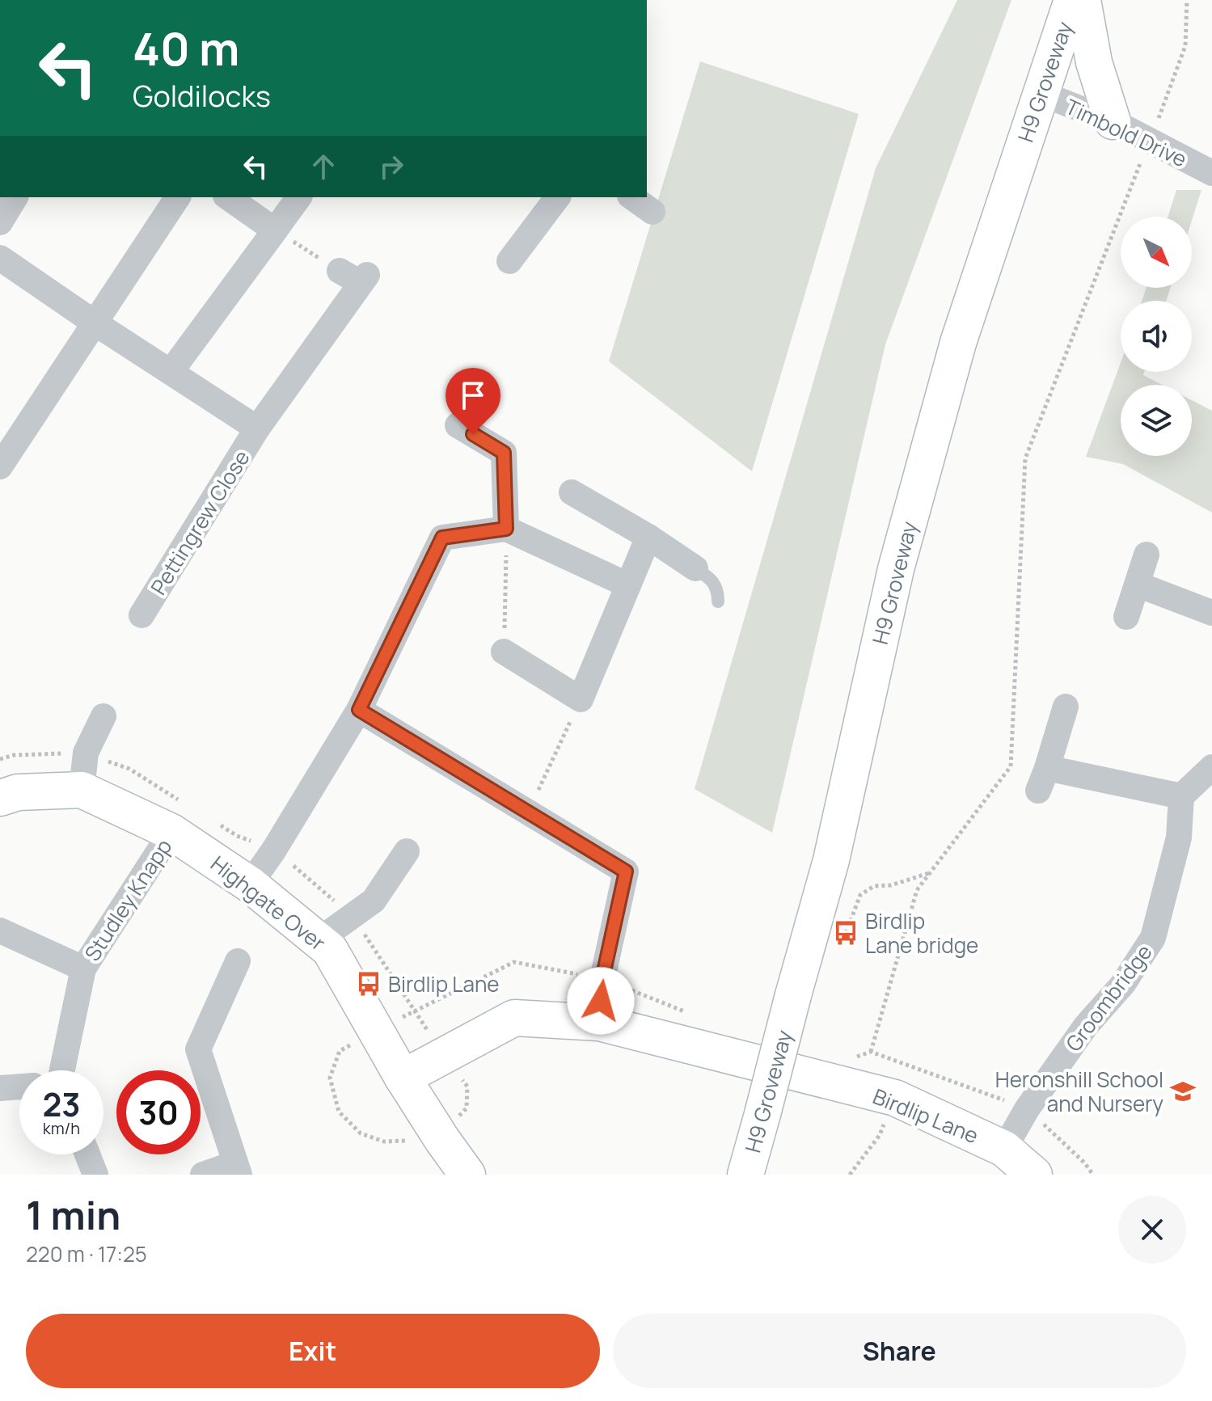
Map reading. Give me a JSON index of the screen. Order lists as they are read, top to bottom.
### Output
{
  "streets": {
    "street": [
      "H9 Groveway",
      "Timbold Drive",
      "Pettingrew Close",
      "Studley Knapp",
      "Highgate Over",
      "Groombridge",
      "Birdlip Lane"
    ]
  },
  "crossings": [
    ["H9 Groveway", "Timbold Drive"],
    ["Studley Knapp", "Highgate Over"],
    ["Highgate Over", "Birdlip Lane"],
    ["Groombridge", "Birdlip Lane"]
  ],
  "places": {
    "bus stop": ["Birdlip Lane bridge", "Birdlip Lane"],
    "school or university": ["Heronshill School and Nursery"]
  },
  "north": "bottom right",
  "page": {
    "turn": ["40 m", "Goldilocks"],
    "speed": "23 km/h",
    "limit": "30",
    "heading": ["1 min", "220 m · 17:25"],
    "buttons": ["Exit", "Share"]
  }
}
